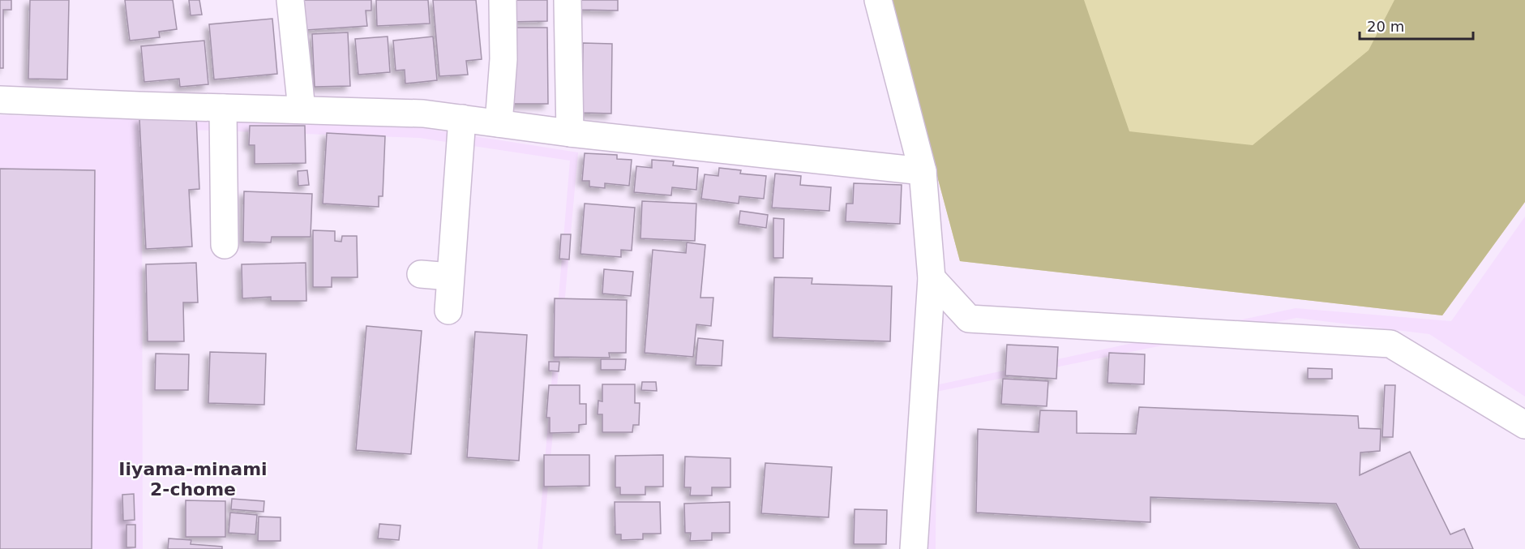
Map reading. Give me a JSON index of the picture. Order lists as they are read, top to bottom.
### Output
{
  "districts": ["Iiyama-minami 2-chome"],
  "scale_bar": "20 m"
}
